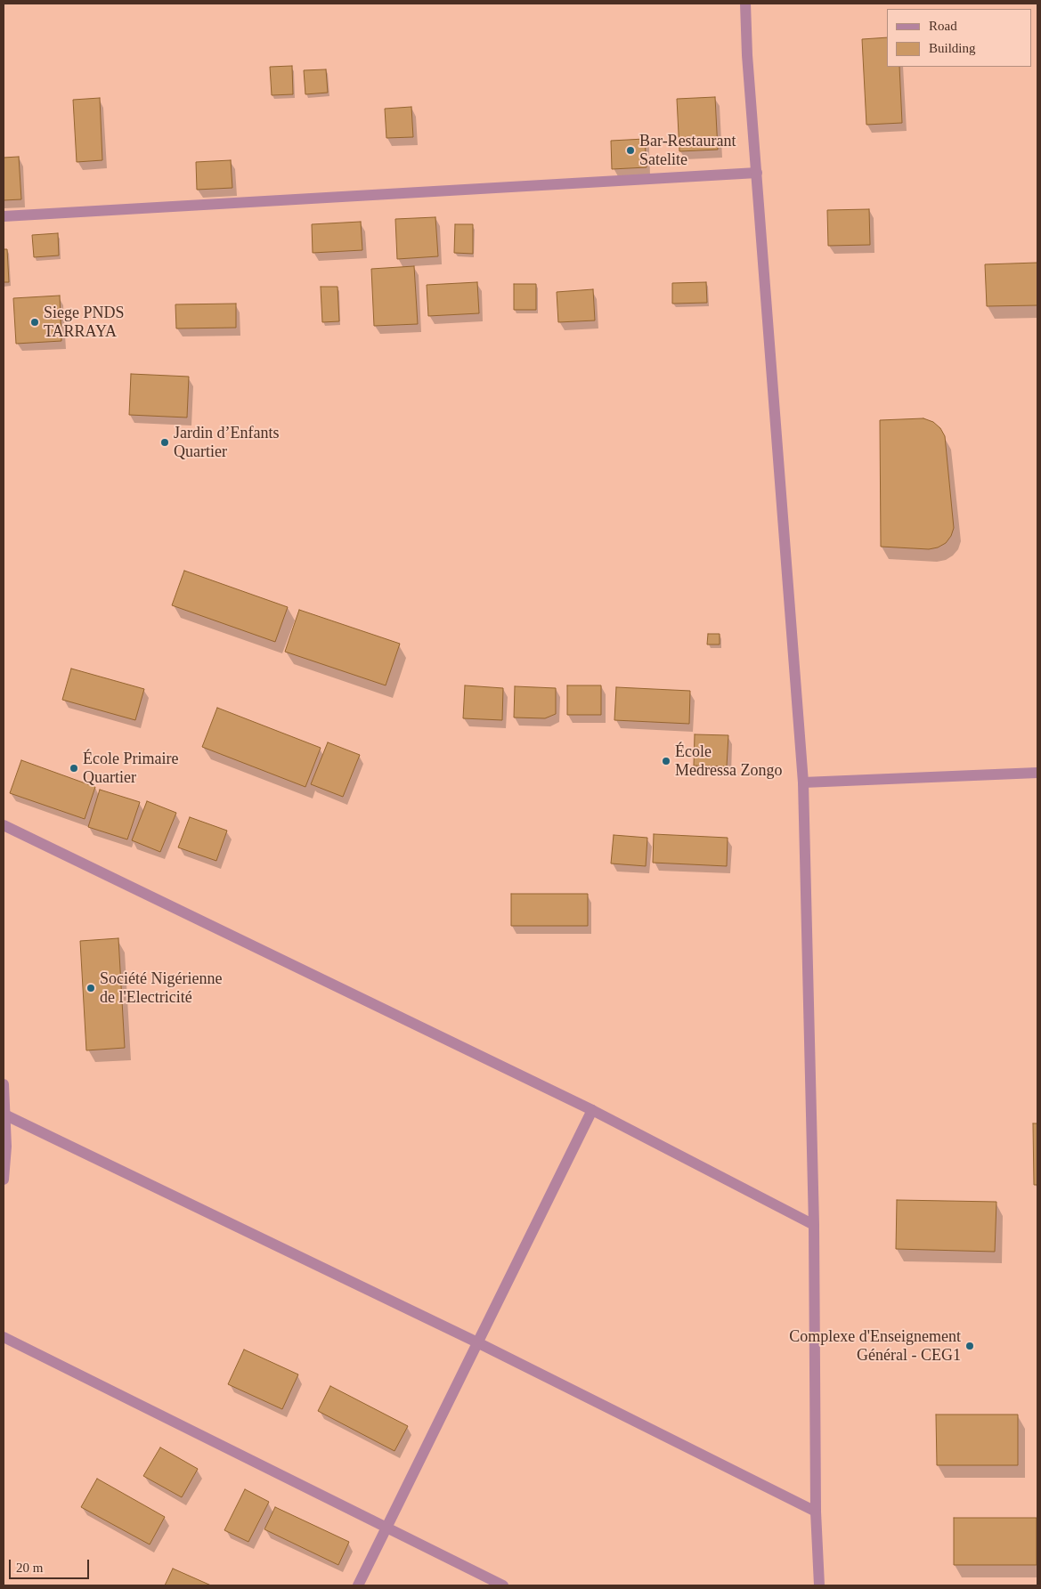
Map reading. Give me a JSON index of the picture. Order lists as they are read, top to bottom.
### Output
{
  "places": [
    "Bar-Restaurant Satelite",
    "Siege PNDS TARRAYA",
    "Jardin d’Enfants Quartier",
    "École Medressa Zongo",
    "École Primaire Quartier",
    "Société Nigérienne de l'Electricité",
    "Complexe d'Enseignement Général - CEG1"
  ],
  "legend": ["Road", "Building"],
  "scale_bar": "20 m"
}
